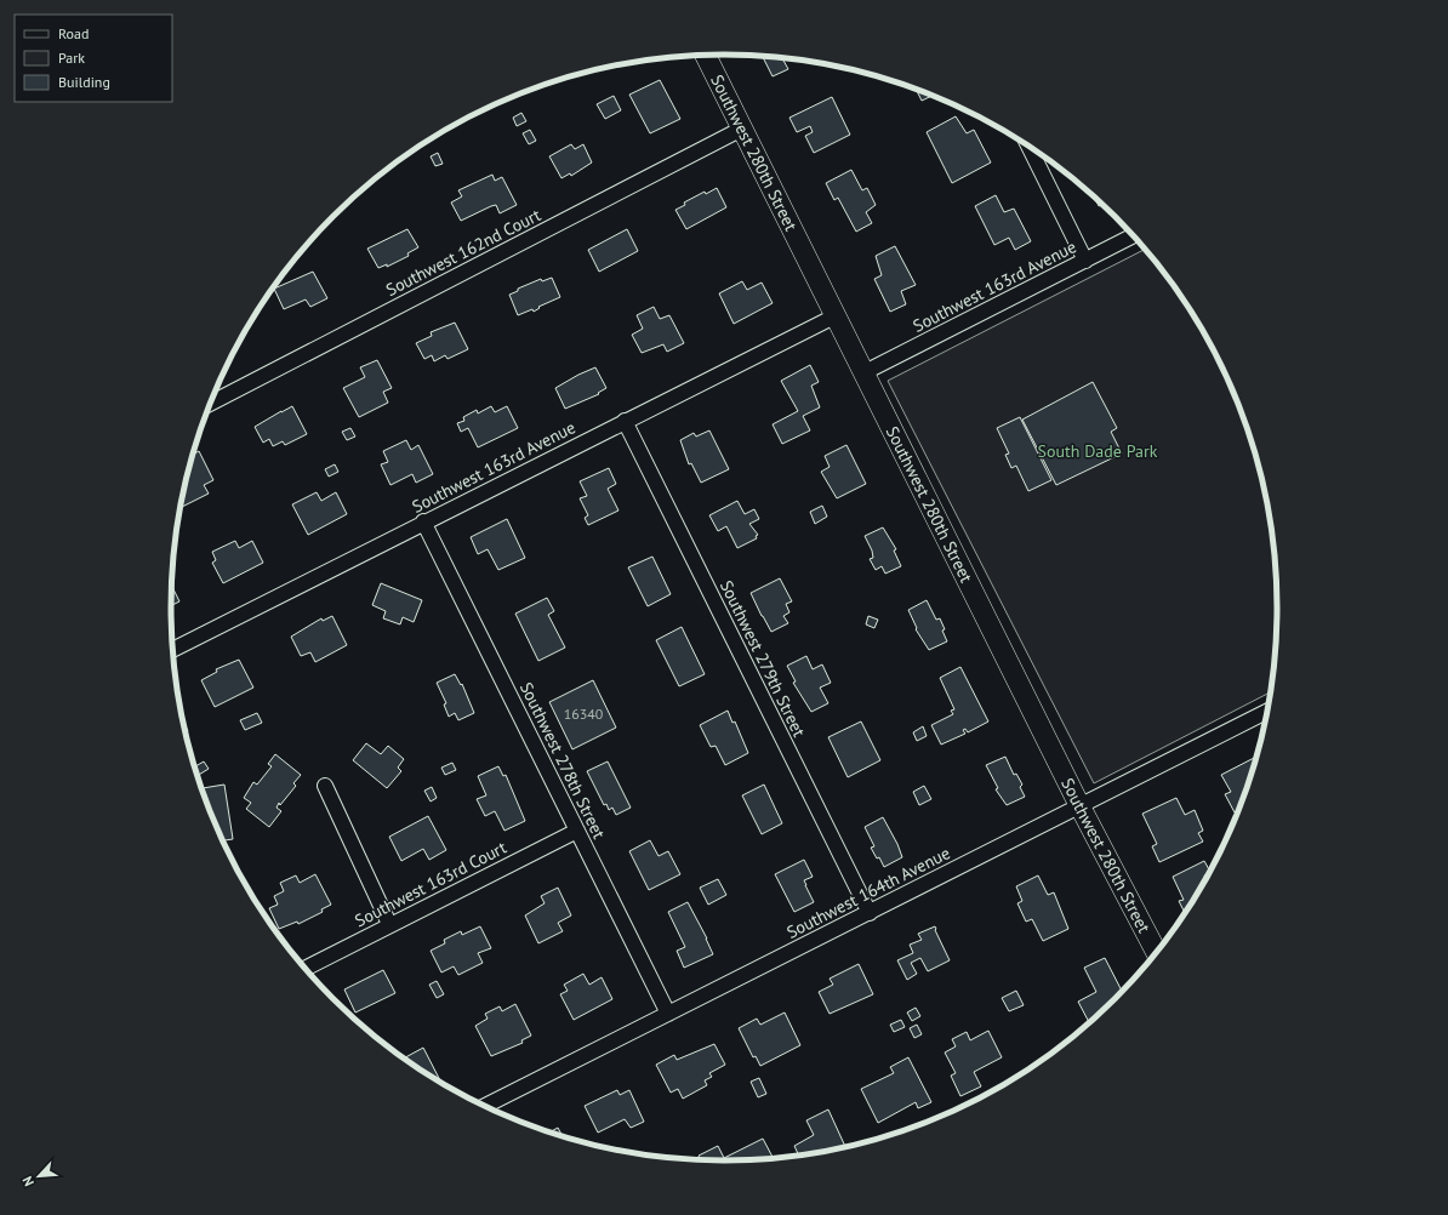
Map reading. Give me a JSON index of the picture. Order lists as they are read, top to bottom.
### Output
{
  "streets": {
    "street": [
      "Southwest 280th Street",
      "Southwest 162nd Court",
      "Southwest 163rd Avenue",
      "Southwest 279th Street",
      "Southwest 278th Street",
      "Southwest 163rd Court",
      "Southwest 164th Avenue"
    ]
  },
  "crossings": [
    ["Southwest 280th Street", "Southwest 162nd Court"],
    ["Southwest 280th Street", "Southwest 163rd Avenue"],
    ["Southwest 280th Street", "Southwest 164th Avenue"],
    ["Southwest 163rd Avenue", "Southwest 279th Street"],
    ["Southwest 163rd Avenue", "Southwest 278th Street"],
    ["Southwest 279th Street", "Southwest 164th Avenue"],
    ["Southwest 278th Street", "Southwest 163rd Court"],
    ["Southwest 278th Street", "Southwest 164th Avenue"]
  ],
  "parks": ["South Dade Park"],
  "house_numbers": ["16340"],
  "legend": ["Road", "Park", "Building"],
  "north": "bottom left"
}
